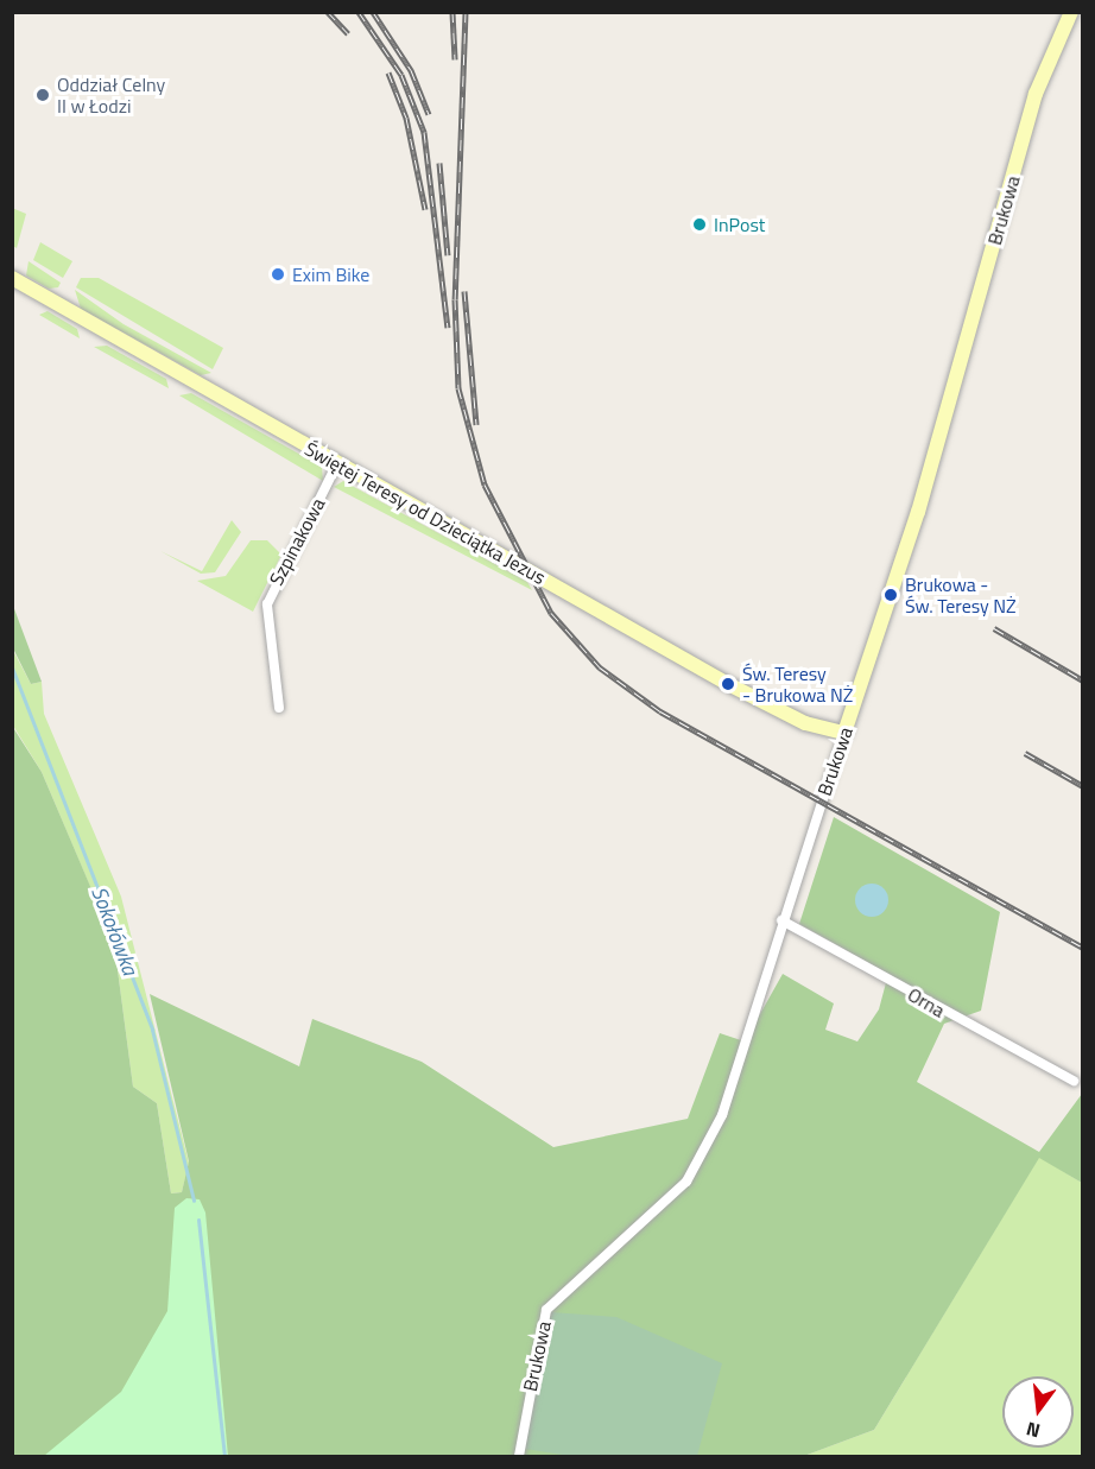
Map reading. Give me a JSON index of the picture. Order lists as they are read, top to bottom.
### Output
{
  "streets": {
    "street": [
      "Brukowa",
      "Świętej Teresy od Dzieciątka Jezus",
      "Szpinakowa",
      "Orna"
    ]
  },
  "crossings": [
    ["Brukowa", "Świętej Teresy od Dzieciątka Jezus"],
    ["Brukowa", "Orna"],
    ["Świętej Teresy od Dzieciątka Jezus", "Szpinakowa"]
  ],
  "water": ["Sokołówka"],
  "places": [
    "Oddział Celny II w Łodzi",
    "InPost",
    "Exim Bike",
    "Brukowa - Św. Teresy NŻ",
    "Św. Teresy - Brukowa NŻ"
  ],
  "north": "bottom"
}
